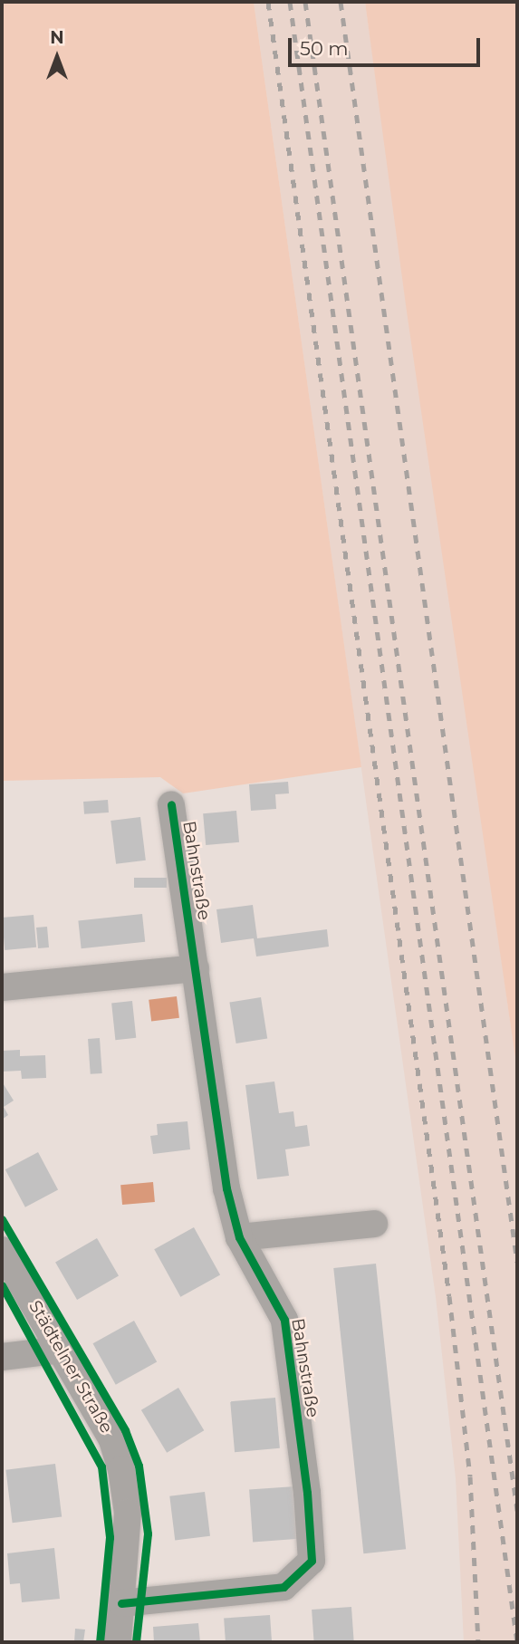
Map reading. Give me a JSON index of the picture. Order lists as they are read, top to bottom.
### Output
{
  "streets": {
    "street": ["Bahnstraße", "Städtelner Straße"]
  },
  "crossings": [
    ["Bahnstraße", "Städtelner Straße"]
  ],
  "scale_bar": "50 m",
  "north": "top"
}
